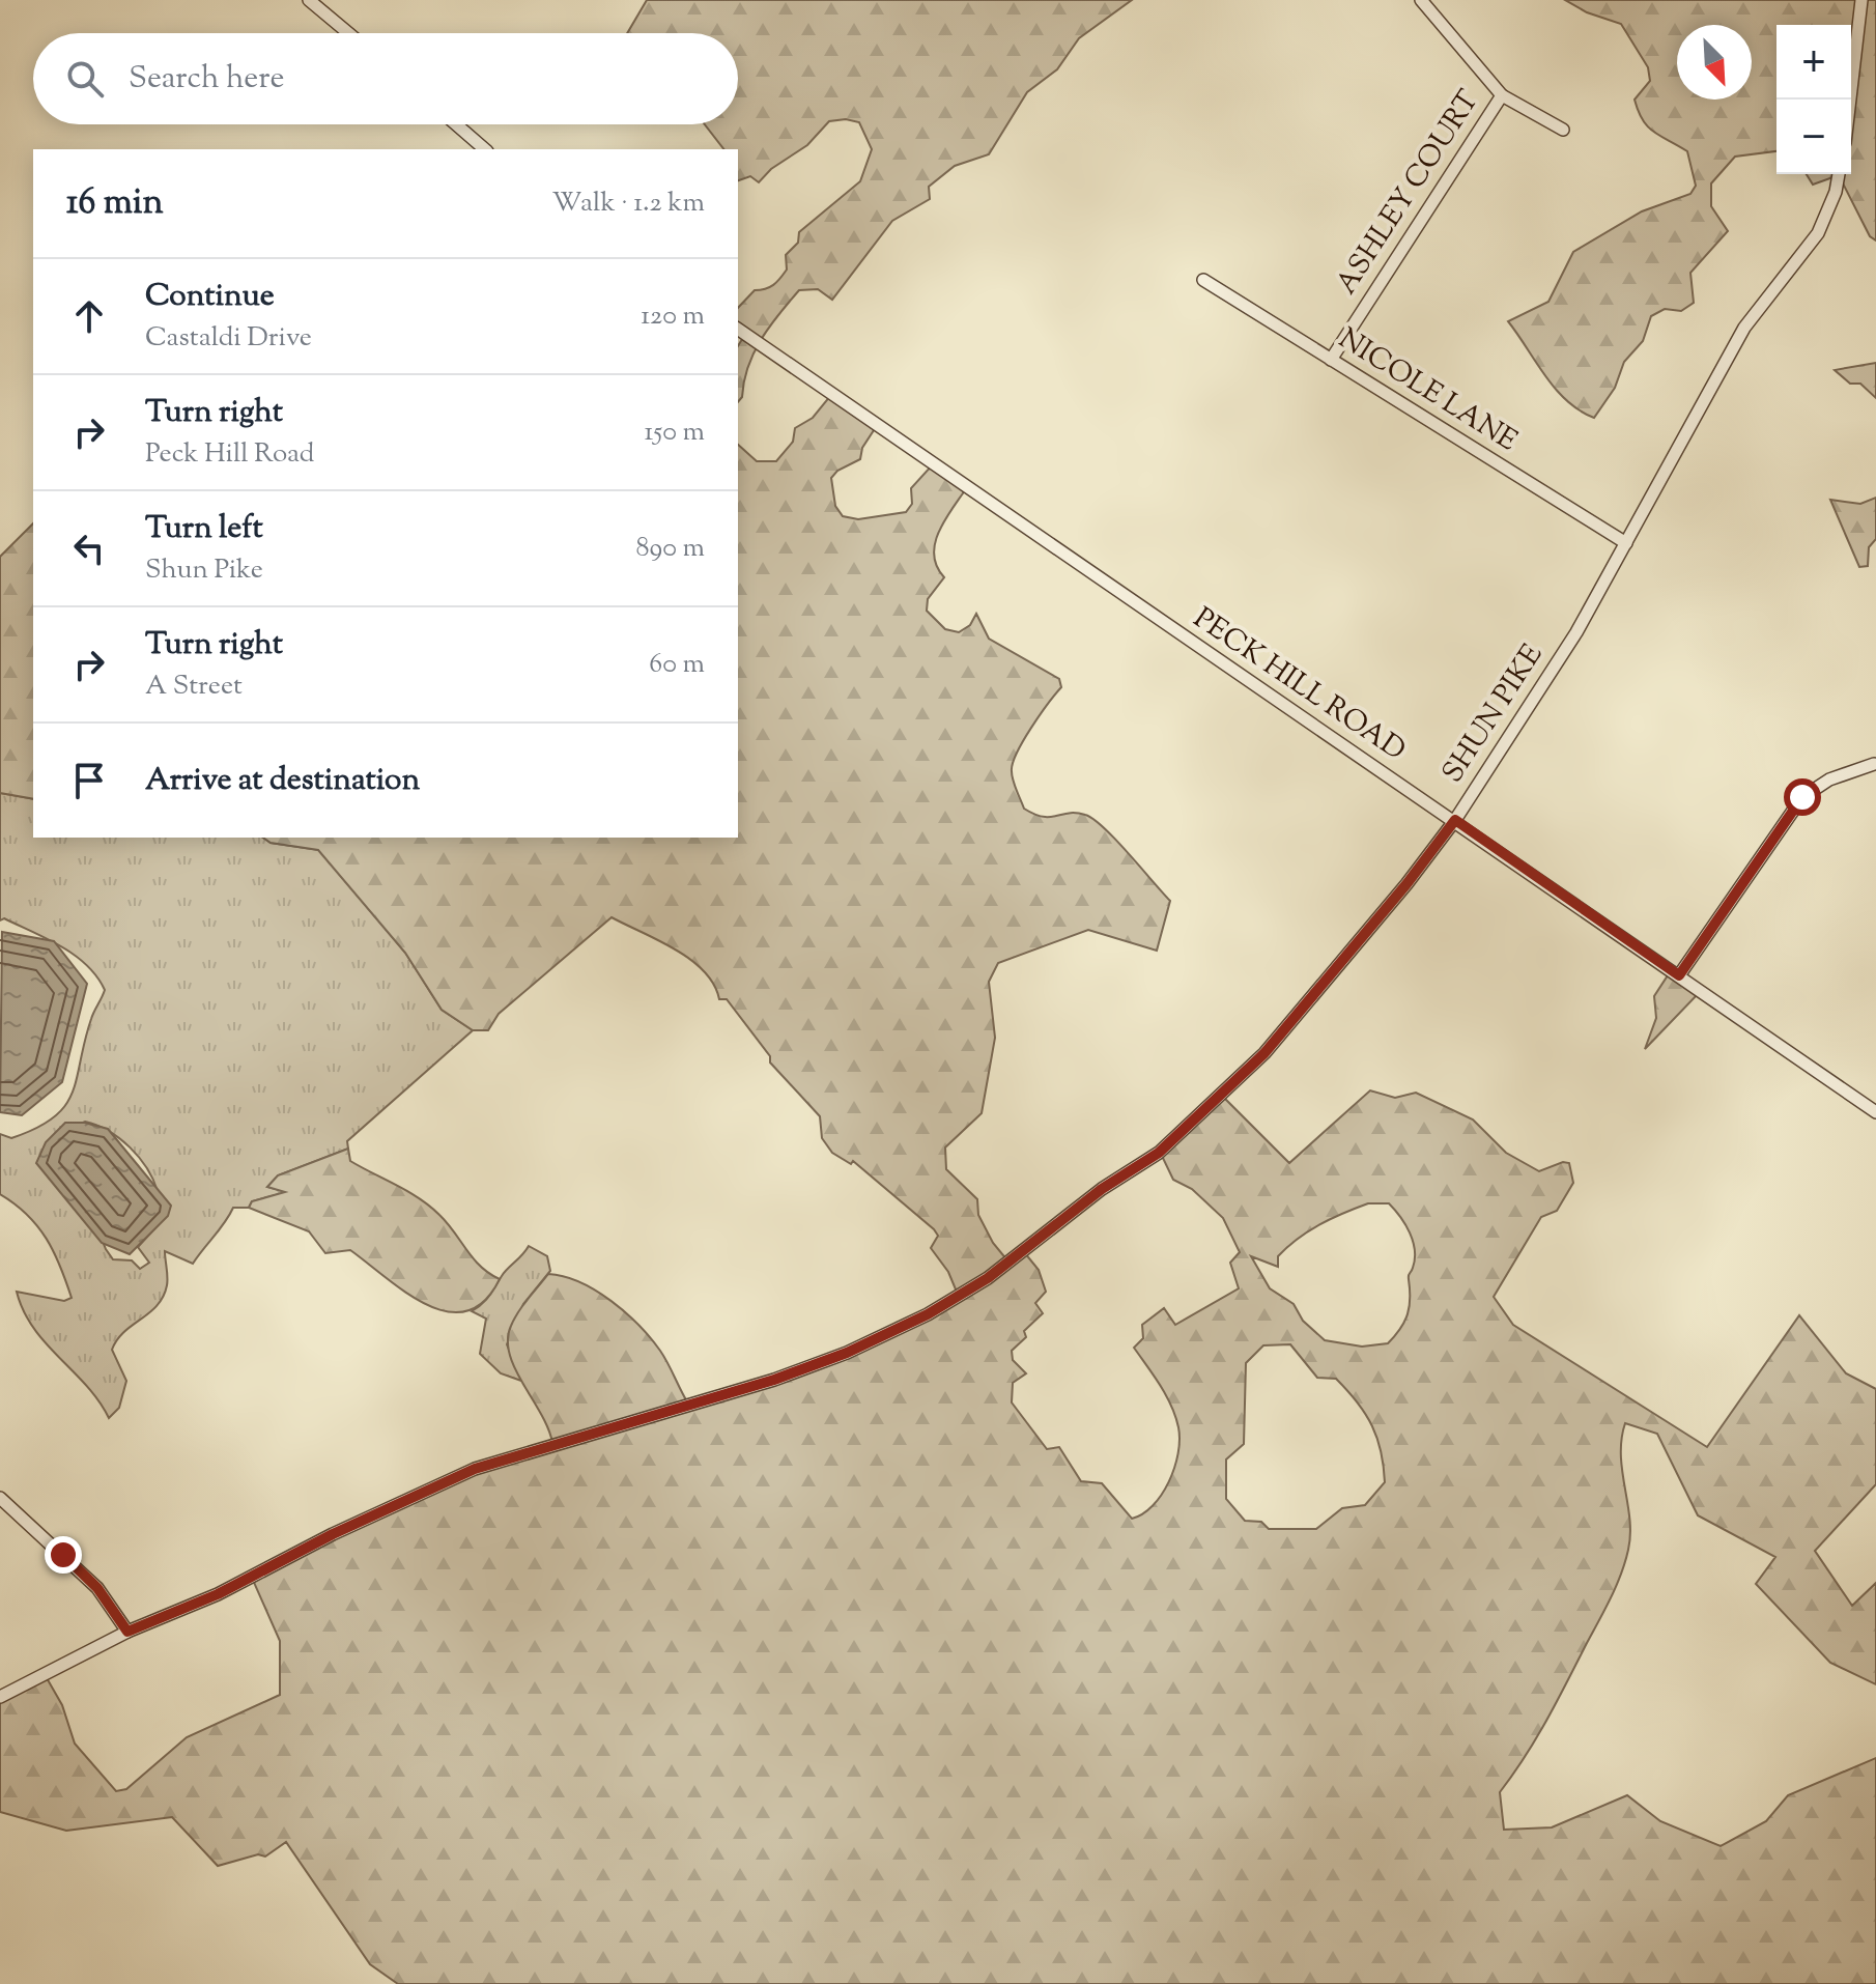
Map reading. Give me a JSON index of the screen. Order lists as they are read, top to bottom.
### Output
{
  "streets": {
    "street": [
      "ASHLEY COURT",
      "NICOLE LANE",
      "PECK HILL ROAD",
      "SHUN PIKE"
    ]
  },
  "crossings": [
    ["ASHLEY COURT", "NICOLE LANE"],
    ["NICOLE LANE", "SHUN PIKE"],
    ["PECK HILL ROAD", "SHUN PIKE"]
  ],
  "north": "bottom right",
  "page": {
    "map_buttons": ["+", "−"],
    "search": "Search here",
    "heading": ["16 min", "Walk · 1.2 km"],
    "list": [
      ["Continue", "Castaldi Drive", "120 m"],
      ["Turn right", "Peck Hill Road", "150 m"],
      ["Turn left", "Shun Pike", "890 m"],
      ["Turn right", "A Street", "60 m"],
      "Arrive at destination"
    ]
  }
}
